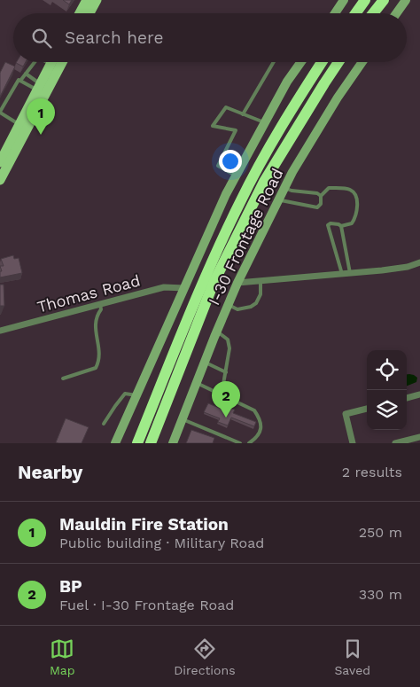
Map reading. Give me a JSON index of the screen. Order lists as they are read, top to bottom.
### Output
{
  "streets": {
    "main road": ["I-30 Frontage Road"],
    "street": ["Thomas Road"]
  },
  "crossings": [
    ["I-30 Frontage Road", "Thomas Road"]
  ],
  "page": {
    "search": "Search here",
    "pins": ["1", "2"],
    "heading": ["Nearby", "2 results"],
    "list": [
      {
        "mark": "1",
        "name": "Mauldin Fire Station",
        "note": "Public building · Military Road",
        "value": "250 m"
      },
      {
        "mark": "2",
        "name": "BP",
        "note": "Fuel · I-30 Frontage Road",
        "value": "330 m"
      }
    ],
    "nav": ["Map", "Directions", "Saved"]
  }
}
